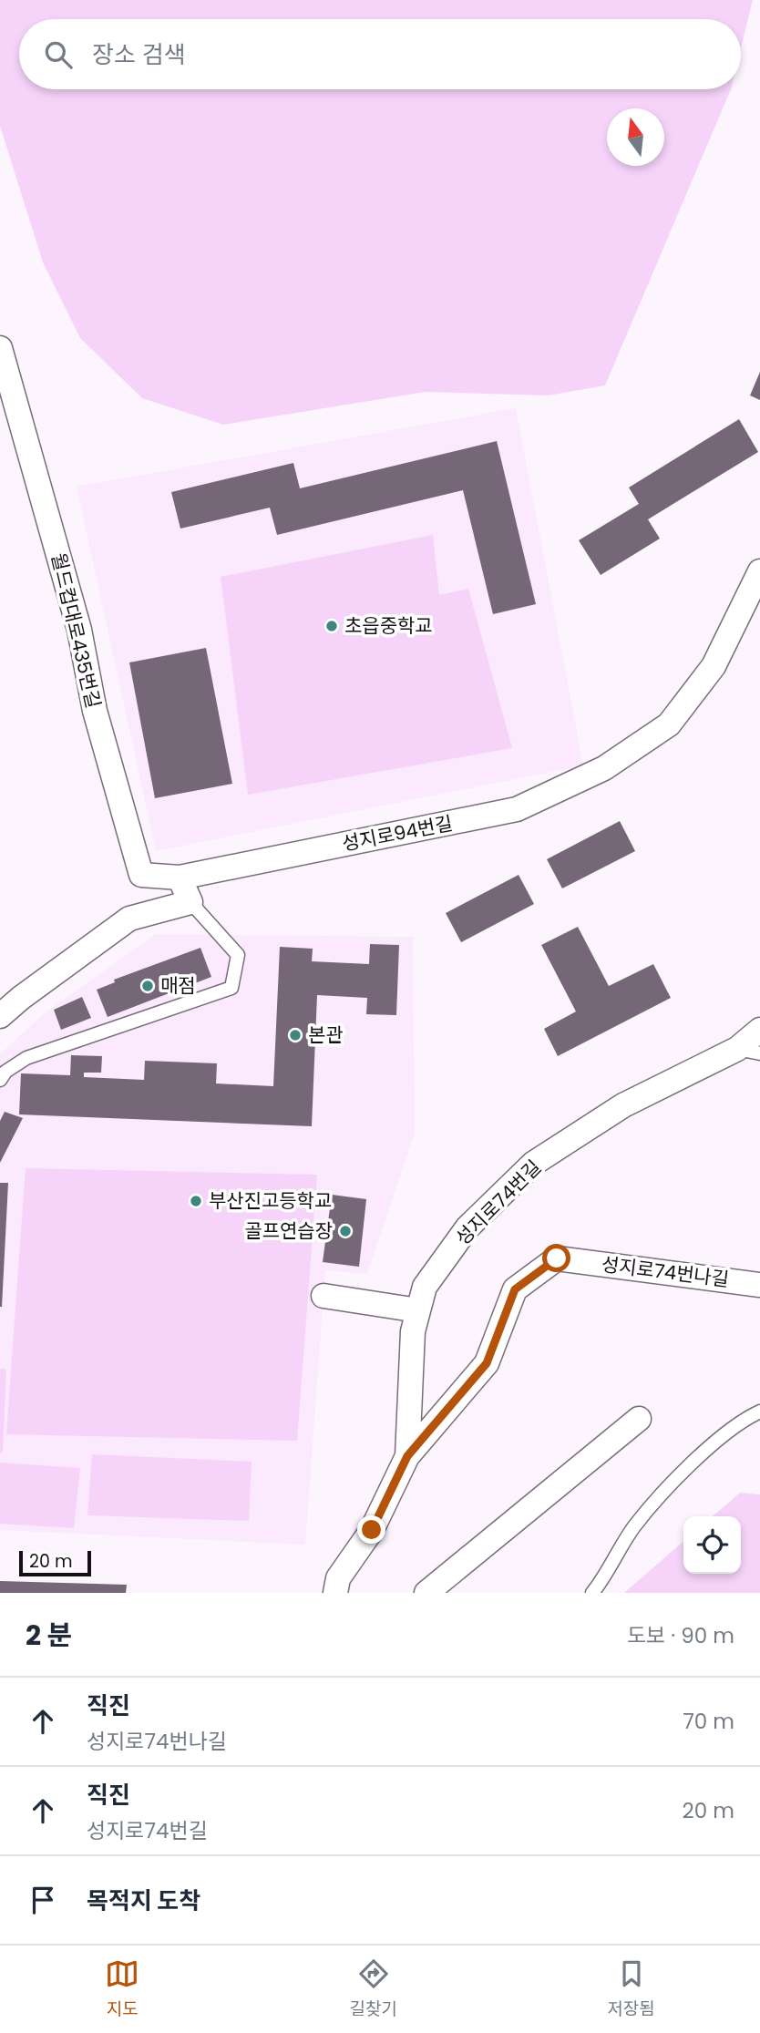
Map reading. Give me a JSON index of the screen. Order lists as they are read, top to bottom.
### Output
{
  "streets": {
    "street": [
      "월드컵대로435번길",
      "성지로94번길",
      "성지로74번길",
      "성지로74번나길"
    ]
  },
  "crossings": [
    ["월드컵대로435번길", "성지로94번길"],
    ["성지로74번길", "성지로74번나길"]
  ],
  "places": [
    "초읍중학교",
    "매점",
    "본관",
    "부산진고등학교",
    "골프연습장"
  ],
  "scale_bar": "20 m",
  "north": "top",
  "page": {
    "search": "장소 검색",
    "scale": "20 m",
    "heading": ["2 분", "도보 · 90 m"],
    "list": [
      ["직진", "성지로74번나길", "70 m"],
      ["직진", "성지로74번길", "20 m"],
      "목적지 도착"
    ],
    "nav": ["지도", "길찾기", "저장됨"]
  }
}
